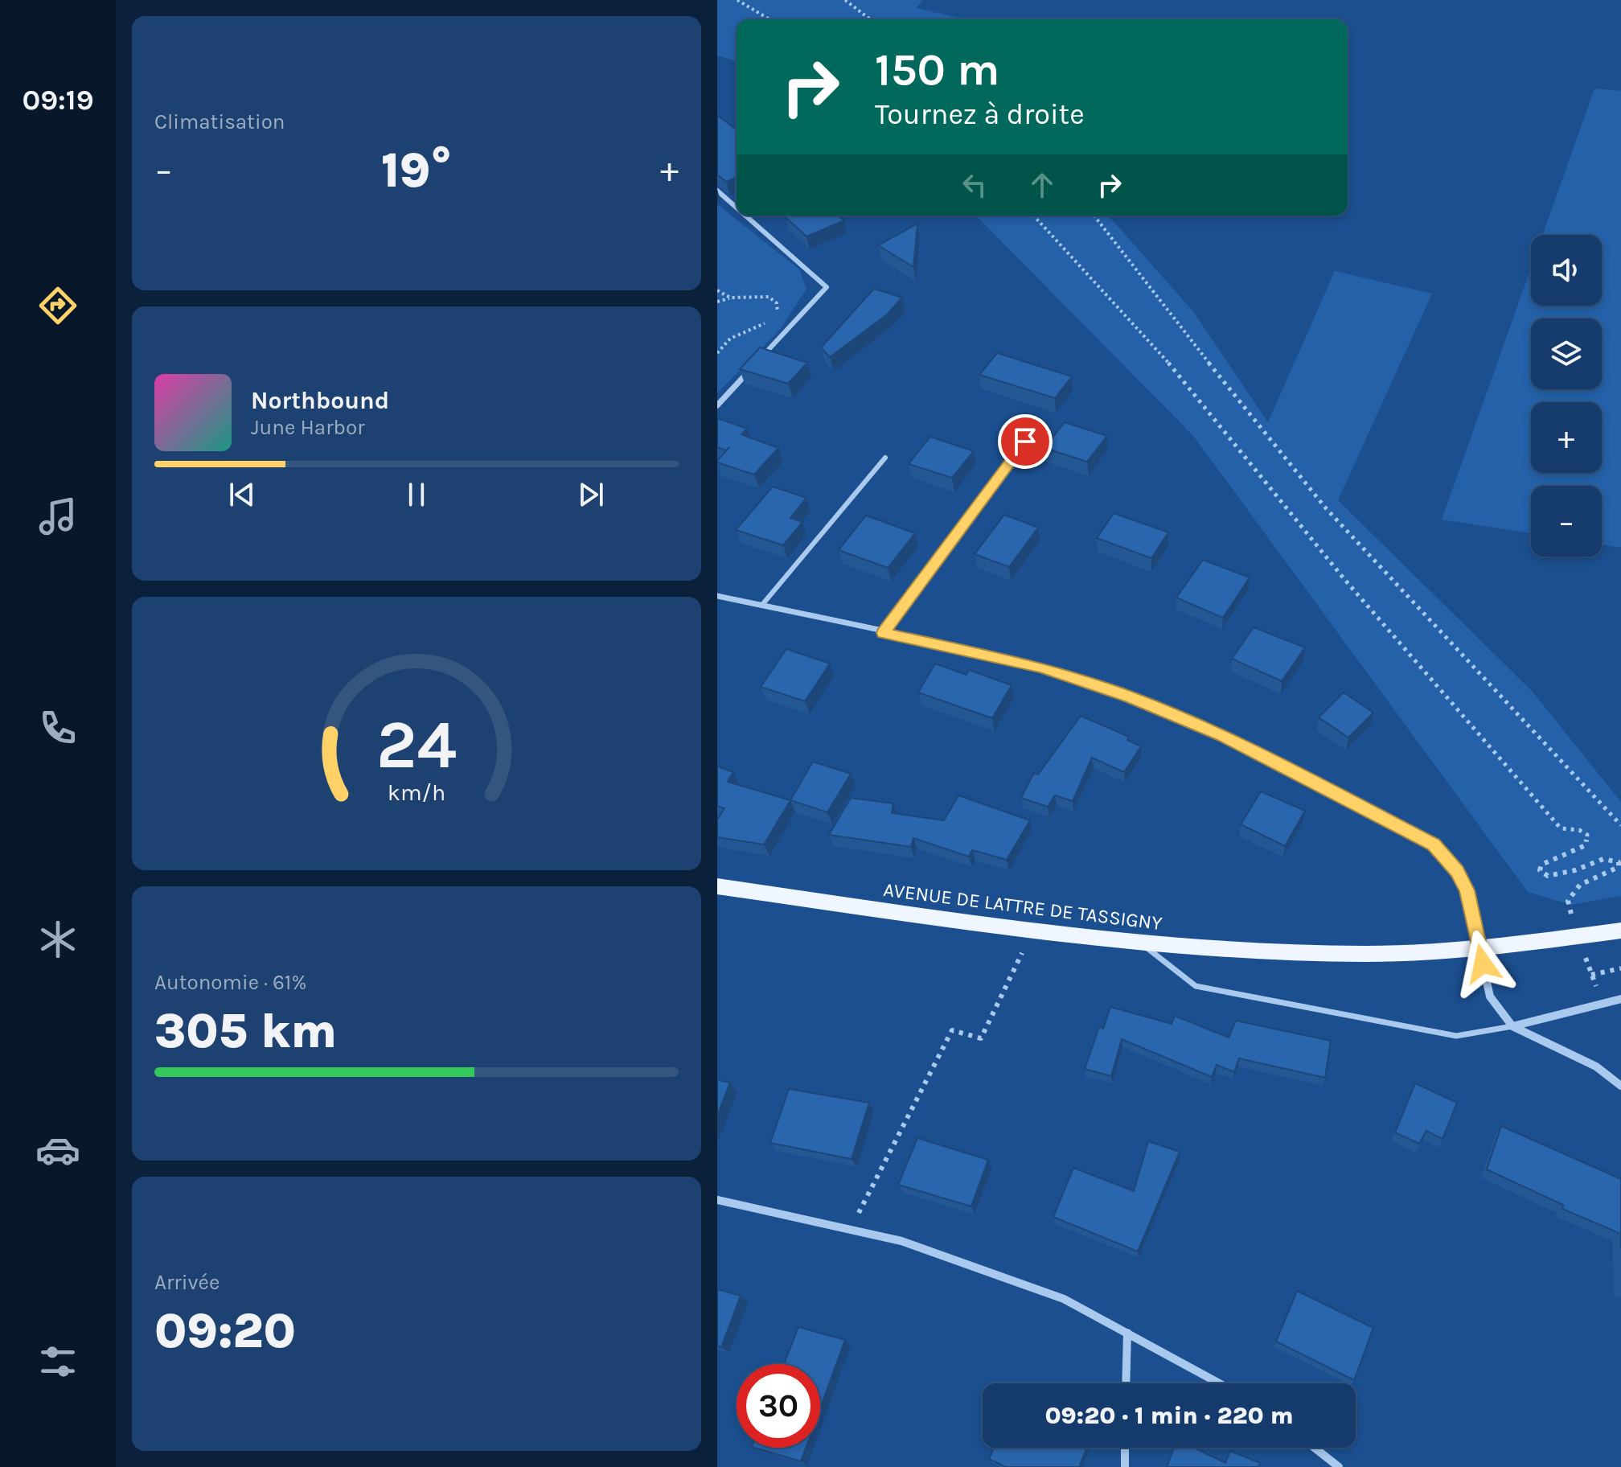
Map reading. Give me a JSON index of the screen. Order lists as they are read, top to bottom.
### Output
{
  "streets": {
    "main road": ["AVENUE DE LATTRE DE TASSIGNY"]
  },
  "page": {
    "tabs": "09:19",
    "tile": [
      "Climatisation",
      ["Autonomie · 61%", "305 km"],
      ["Arrivée", "09:20"]
    ],
    "turn": ["150 m", "Tournez à droite"],
    "heat": ["−", "19°", "+"],
    "map_buttons": ["+", "−"],
    "song": ["Northbound", "June Harbor"],
    "limit": "30",
    "trip": "09:20 · 1 min · 220 m",
    "gauge": ["24", "km/h"]
  }
}
